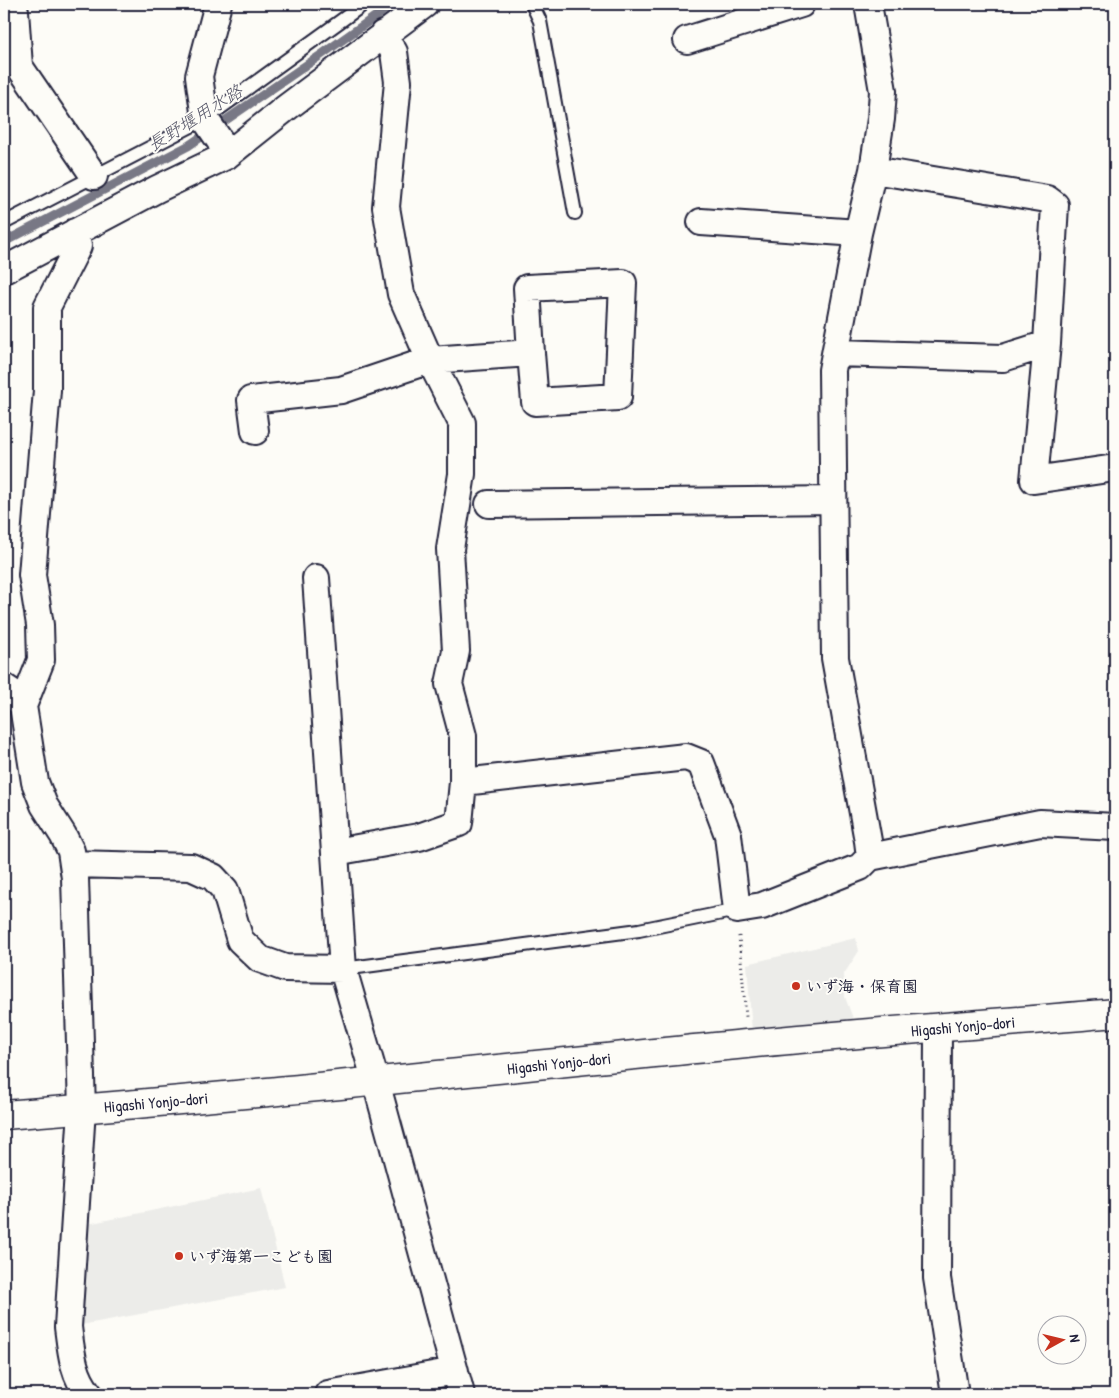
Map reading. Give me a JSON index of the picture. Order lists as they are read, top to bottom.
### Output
{
  "streets": {
    "street": ["Higashi Yonjo-dori"]
  },
  "water": ["長野堰用水路"],
  "places": ["いず海・保育園", "いず海第一こども園"],
  "north": "right"
}
